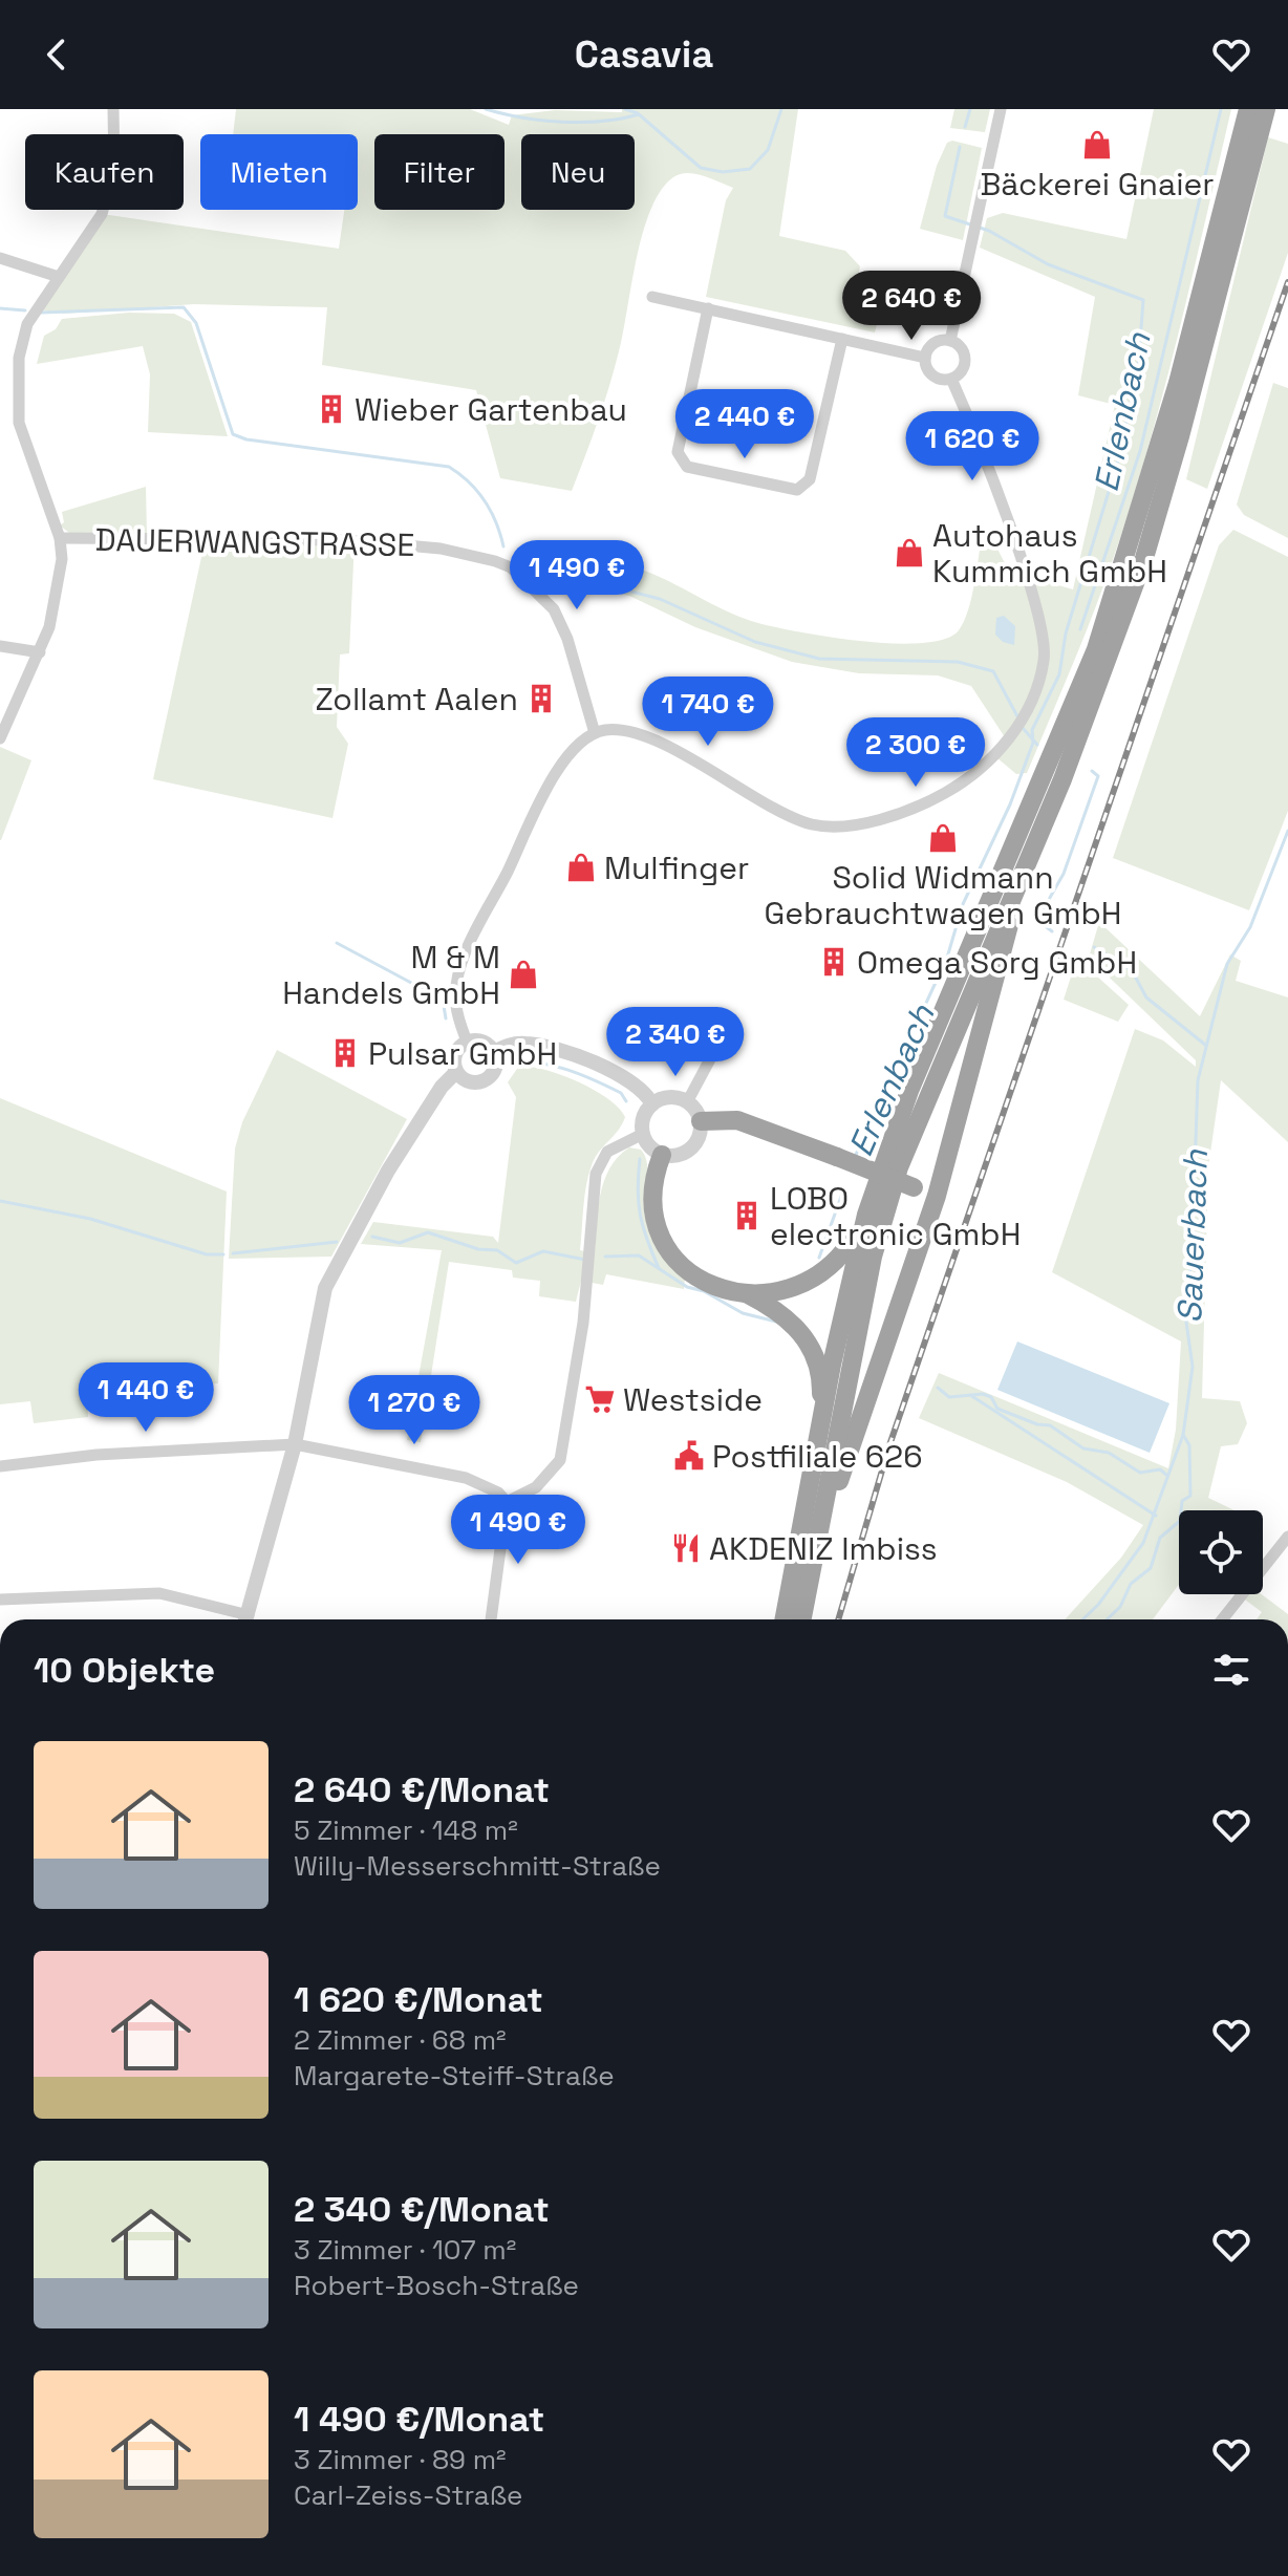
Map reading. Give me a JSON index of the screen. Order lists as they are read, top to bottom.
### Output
{
  "streets": {
    "street": ["DAUERWANGSTRASSE"]
  },
  "water": ["Erlenbach", "Sauerbach"],
  "places": {
    "shop": [
      "Bäckerei Gnaier",
      "Autohaus Kummich GmbH",
      "Solid Widmann Gebrauchtwagen GmbH",
      "Mulfinger",
      "M & M Handels GmbH"
    ],
    "building": [
      "Wieber Gartenbau",
      "Zollamt Aalen",
      "Omega Sorg GmbH",
      "Pulsar GmbH",
      "LOBO electronic GmbH"
    ],
    "supermarket": ["Westside"],
    "public building": ["Postfiliale 626"],
    "restaurant": ["AKDENIZ Imbiss"]
  },
  "page": {
    "header": "Casavia",
    "chip": [
      "Kaufen",
      "Mieten",
      "Filter",
      "Neu"
    ],
    "price": [
      "2 640 €",
      "2 440 €",
      "1 620 €",
      "1 490 €",
      "1 740 €",
      "2 300 €",
      "2 340 €",
      "1 440 €",
      "1 270 €",
      "1 490 €"
    ],
    "heading": "10 Objekte",
    "list": [
      {
        "name": "2 640 €/Monat",
        "note": "5 Zimmer · 148 m² · Willy-Messerschmitt-Straße"
      },
      {
        "name": "1 620 €/Monat",
        "note": "2 Zimmer · 68 m² · Margarete-Steiff-Straße"
      },
      {
        "name": "2 340 €/Monat",
        "note": "3 Zimmer · 107 m² · Robert-Bosch-Straße"
      },
      {
        "name": "1 490 €/Monat",
        "note": "3 Zimmer · 89 m² · Carl-Zeiss-Straße"
      }
    ]
  }
}
